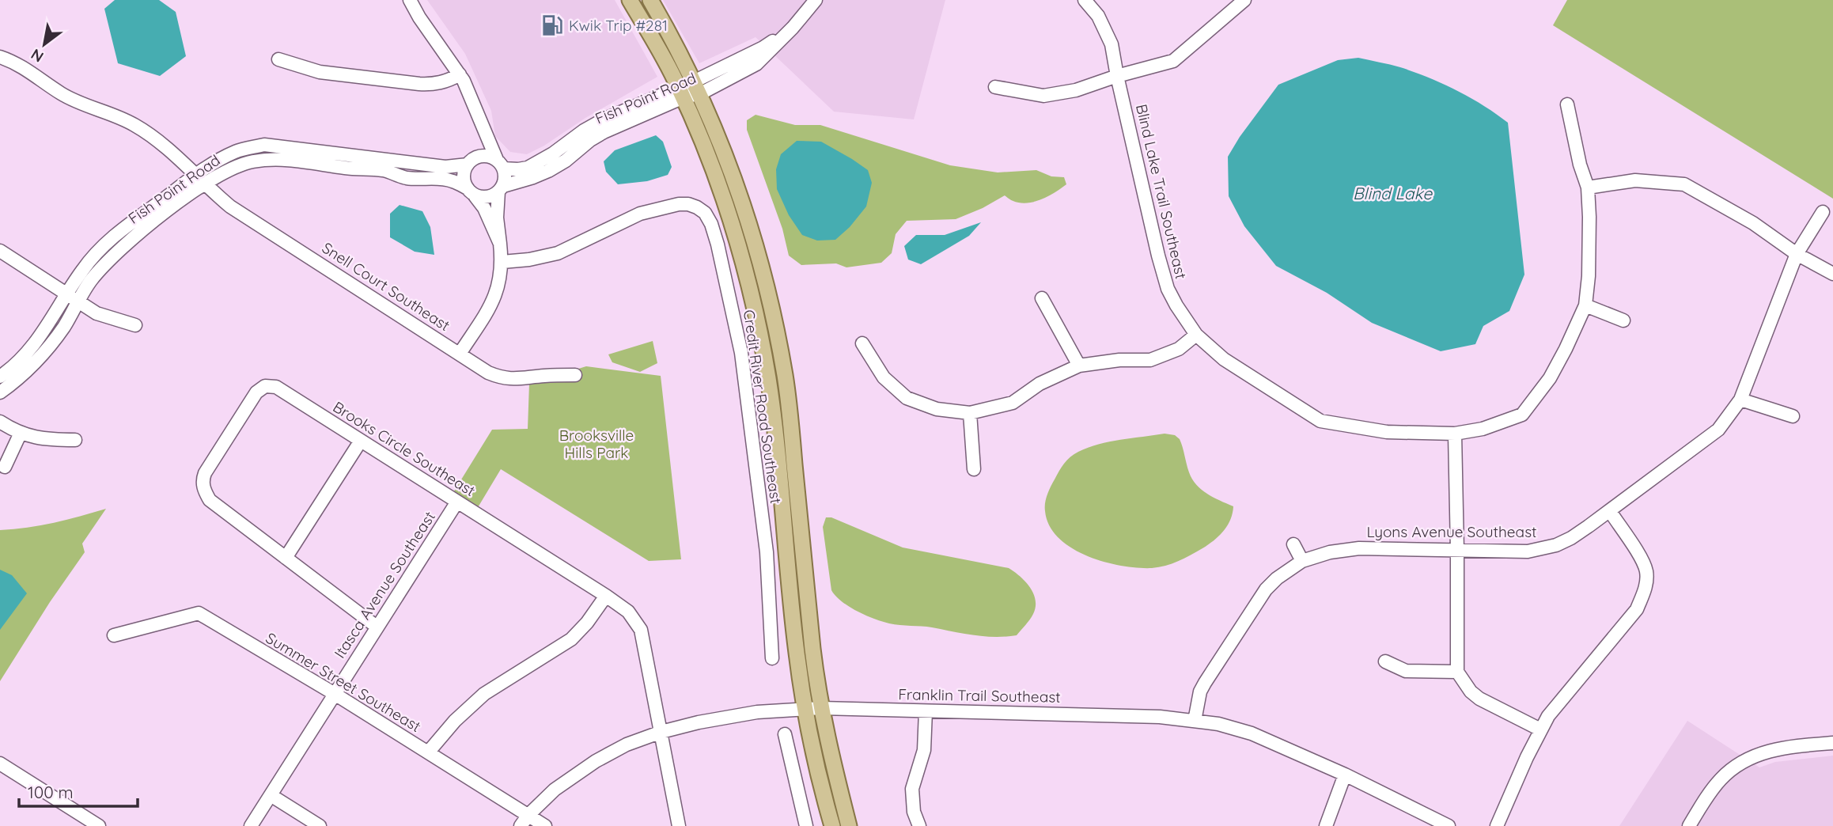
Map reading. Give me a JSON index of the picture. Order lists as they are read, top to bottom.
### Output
{
  "streets": {
    "street": [
      "Fish Point Road",
      "Blind Lake Trail Southeast",
      "Snell Court Southeast",
      "Credit River Road Southeast",
      "Brooks Circle Southeast",
      "Lyons Avenue Southeast",
      "Itasca Avenue Southeast",
      "Summer Street Southeast",
      "Franklin Trail Southeast"
    ]
  },
  "crossings": [
    ["Fish Point Road", "Snell Court Southeast"],
    ["Brooks Circle Southeast", "Itasca Avenue Southeast"],
    ["Brooks Circle Southeast", "Franklin Trail Southeast"],
    ["Lyons Avenue Southeast", "Franklin Trail Southeast"],
    ["Itasca Avenue Southeast", "Summer Street Southeast"],
    ["Summer Street Southeast", "Franklin Trail Southeast"]
  ],
  "water": ["Blind Lake"],
  "parks": ["Brooksville Hills Park"],
  "places": {
    "fuel station": ["Kwik Trip #281"]
  },
  "scale_bar": "100 m",
  "north": "bottom left"
}
